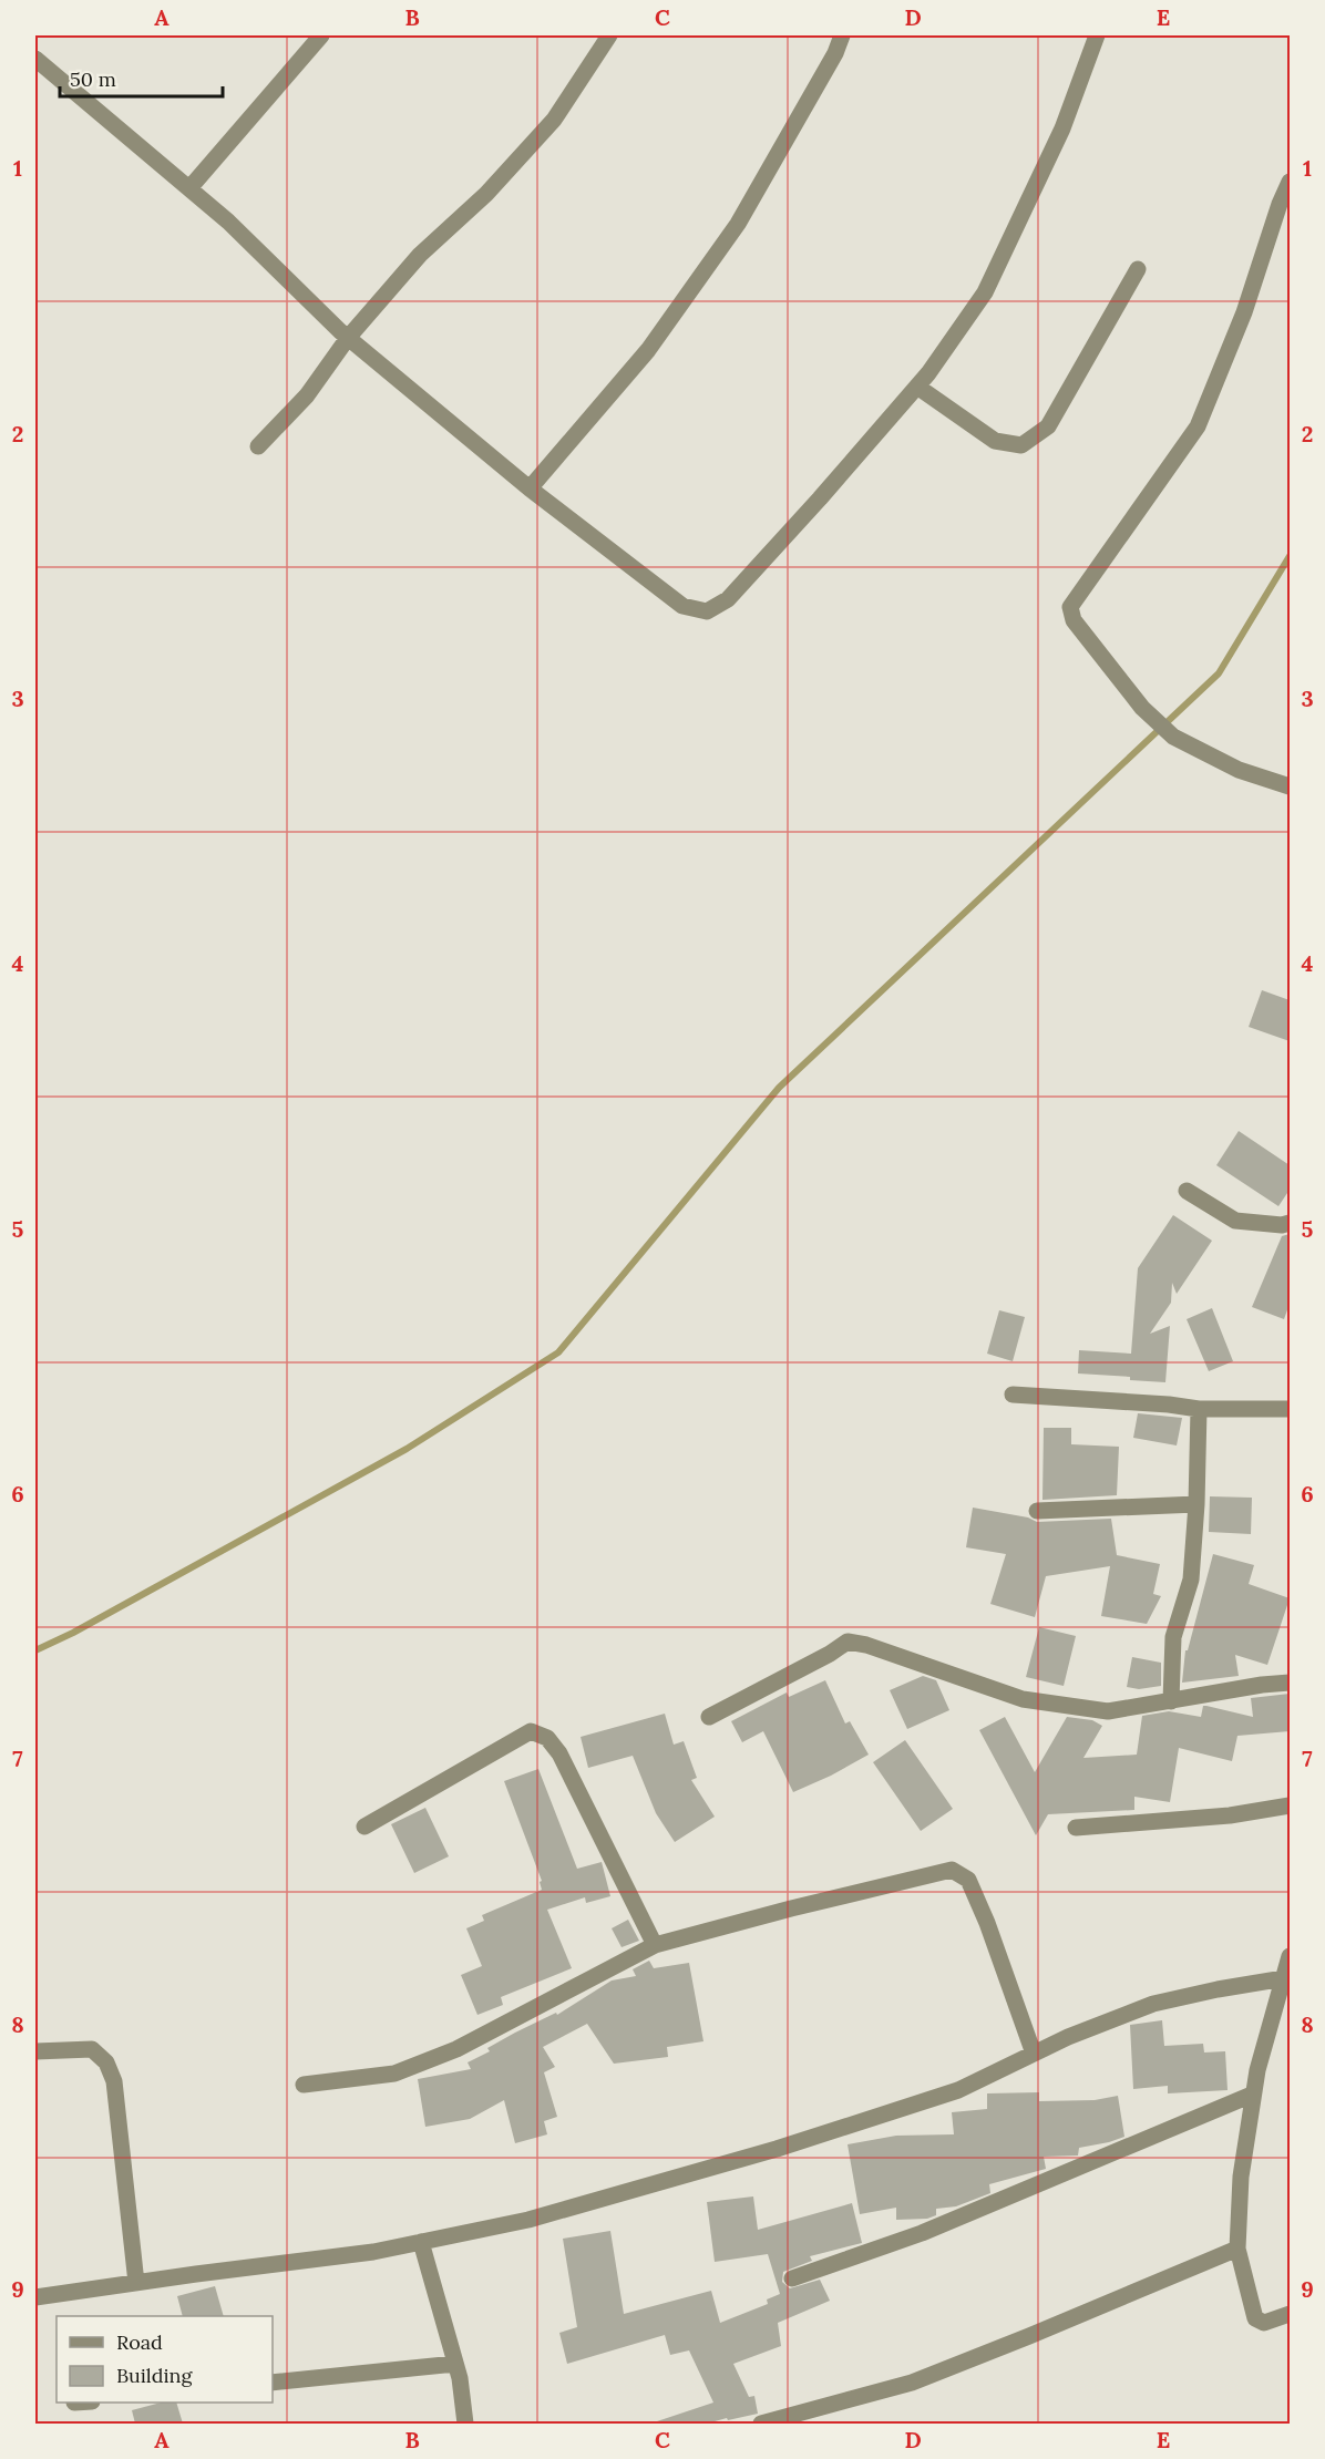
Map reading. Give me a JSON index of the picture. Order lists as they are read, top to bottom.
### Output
{
  "legend": ["Road", "Building"],
  "scale_bar": "50 m",
  "grid": {
    "columns": [
      "A",
      "B",
      "C",
      "D",
      "E"
    ],
    "rows": [
      "1",
      "2",
      "3",
      "4",
      "5",
      "6",
      "7",
      "8",
      "9"
    ]
  }
}
